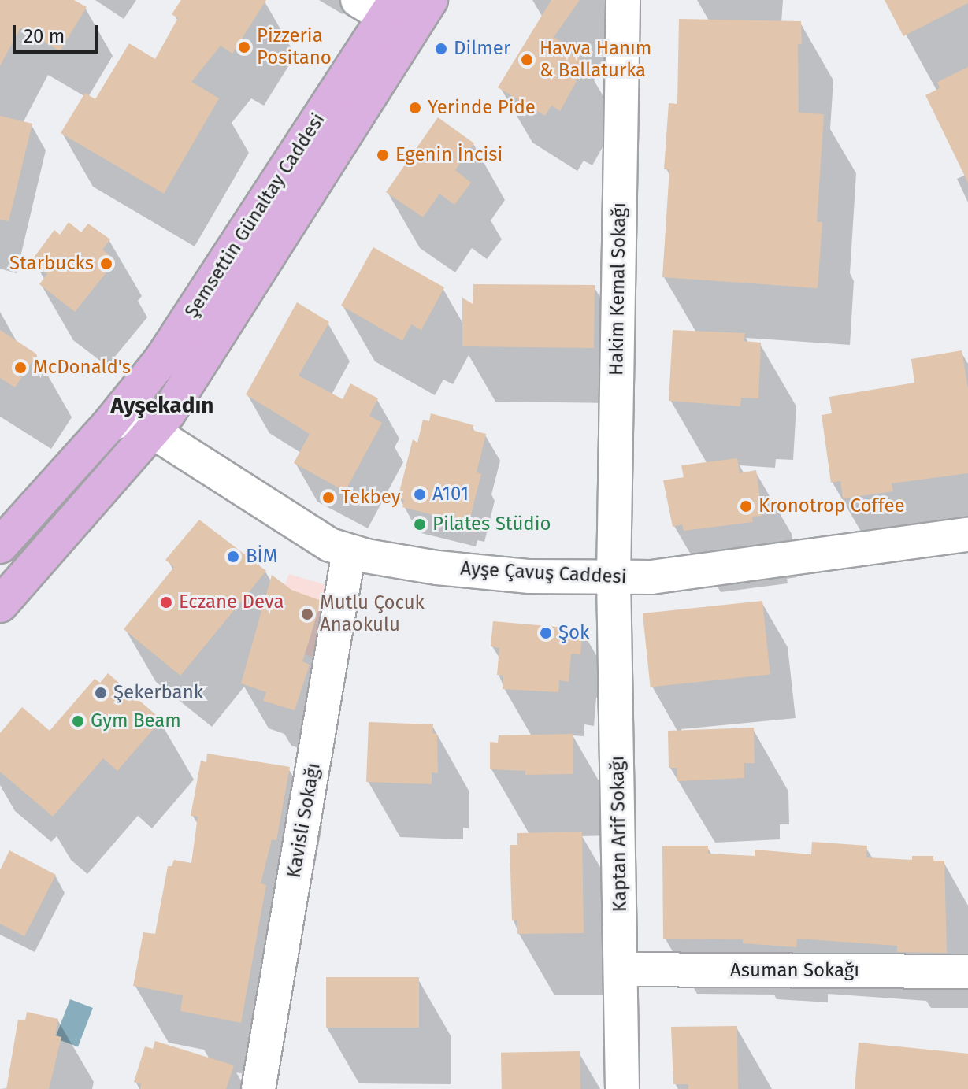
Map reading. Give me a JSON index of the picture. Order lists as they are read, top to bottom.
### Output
{
  "streets": {
    "main road": ["Şemsettin Günaltay Caddesi"],
    "street": [
      "Hakim Kemal Sokağı",
      "Ayşe Çavuş Caddesi",
      "Kavisli Sokağı",
      "Kaptan Arif Sokağı",
      "Asuman Sokağı"
    ]
  },
  "crossings": [
    ["Şemsettin Günaltay Caddesi", "Ayşe Çavuş Caddesi"],
    ["Hakim Kemal Sokağı", "Ayşe Çavuş Caddesi"],
    ["Hakim Kemal Sokağı", "Kaptan Arif Sokağı"],
    ["Ayşe Çavuş Caddesi", "Kavisli Sokağı"],
    ["Ayşe Çavuş Caddesi", "Kaptan Arif Sokağı"],
    ["Kaptan Arif Sokağı", "Asuman Sokağı"]
  ],
  "districts": ["Ayşekadın"],
  "places": [
    "Pizzeria Positano",
    "Dilmer",
    "Havva Hanım & Ballaturka",
    "Yerinde Pide",
    "Egenin İncisi",
    "Starbucks",
    "McDonald's",
    "A101",
    "Tekbey",
    "Kronotrop Coffee",
    "Pilates Stüdio",
    "BİM",
    "Eczane Deva",
    "Mutlu Çocuk Anaokulu",
    "Şok",
    "Şekerbank",
    "Gym Beam"
  ],
  "scale_bar": "20 m"
}
